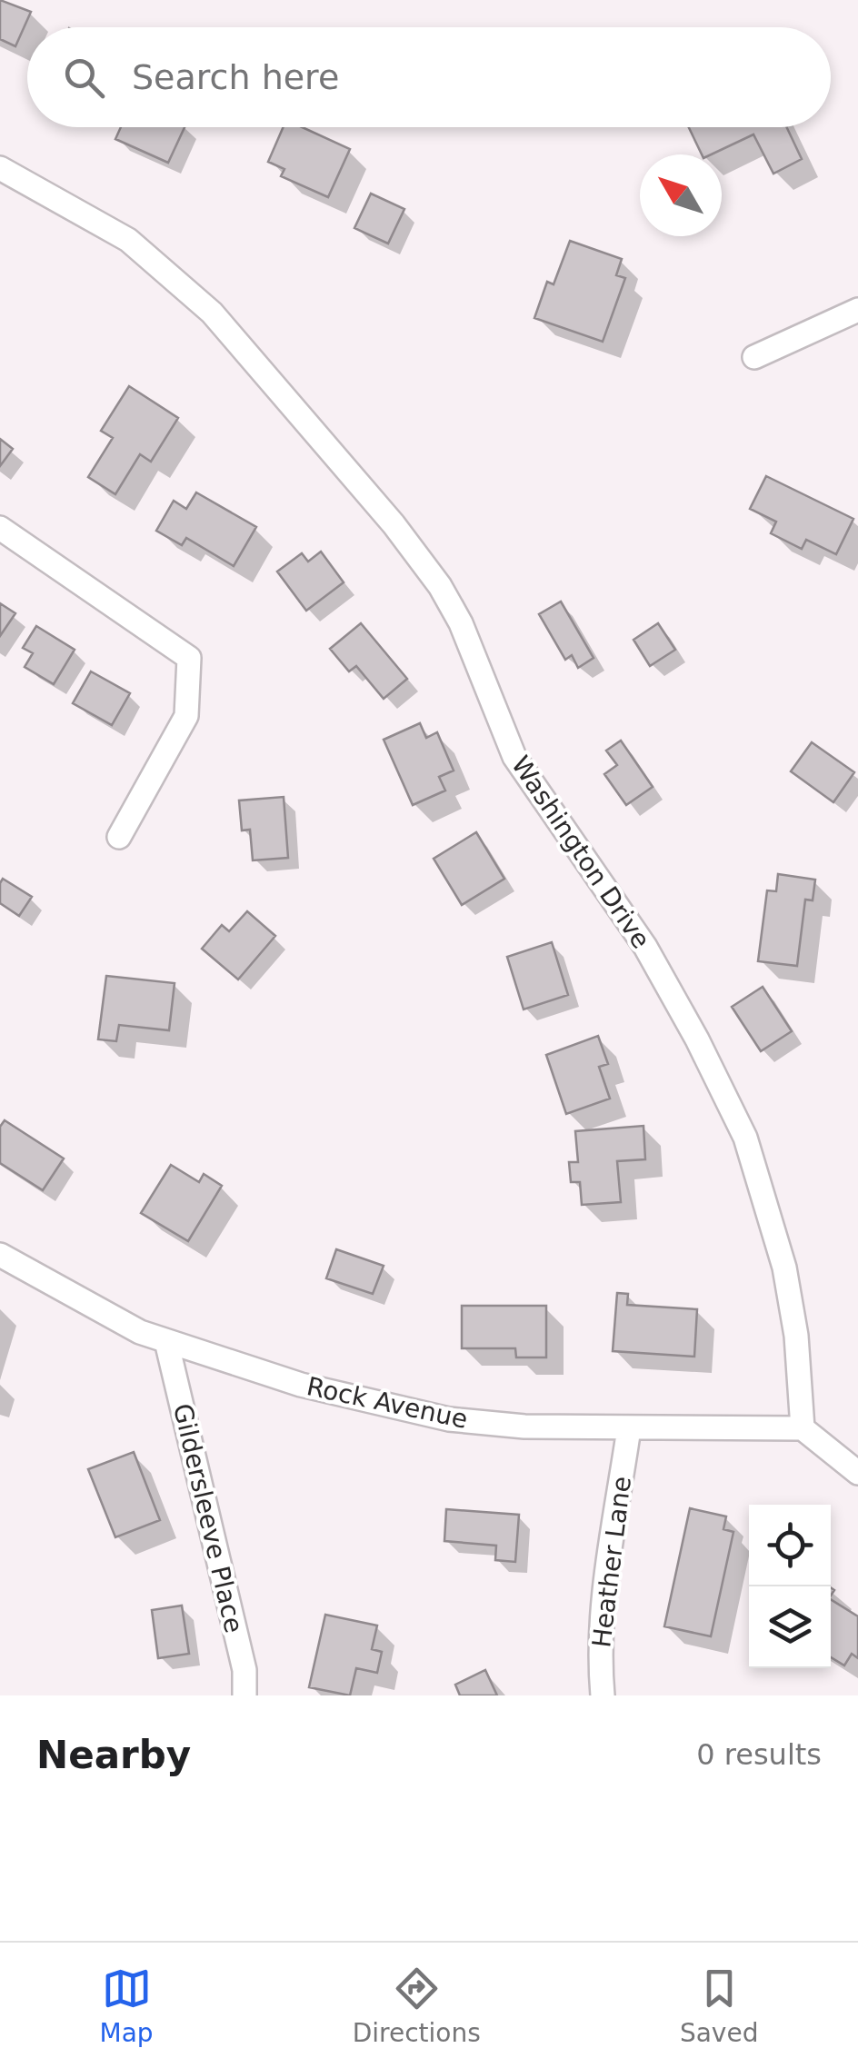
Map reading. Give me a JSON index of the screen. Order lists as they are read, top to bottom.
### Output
{
  "streets": {
    "street": [
      "Washington Drive",
      "Rock Avenue",
      "Gildersleeve Place",
      "Heather Lane"
    ]
  },
  "crossings": [
    ["Washington Drive", "Rock Avenue"],
    ["Rock Avenue", "Gildersleeve Place"],
    ["Rock Avenue", "Heather Lane"]
  ],
  "north": "top left",
  "page": {
    "search": "Search here",
    "heading": ["Nearby", "0 results"],
    "nav": ["Map", "Directions", "Saved"]
  }
}
